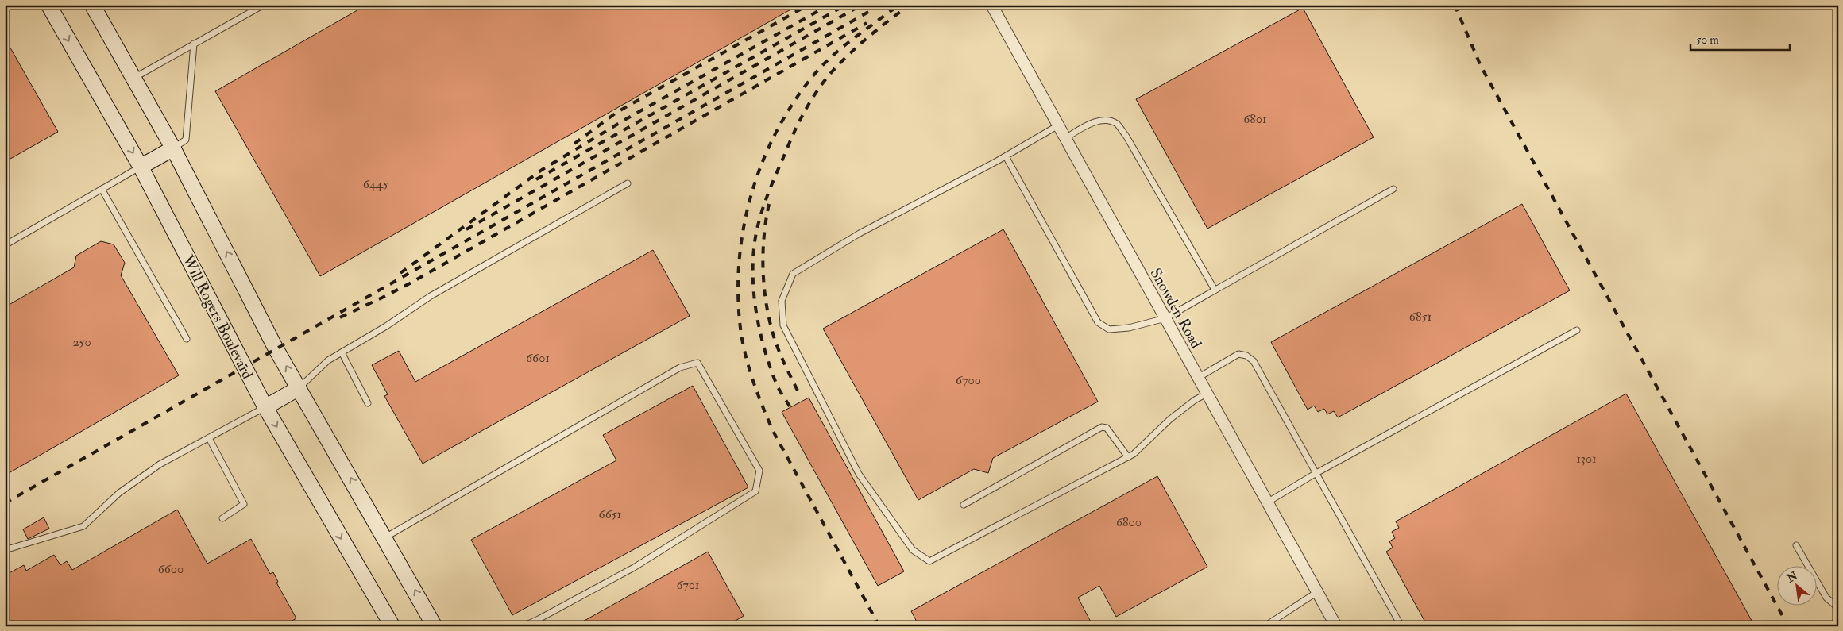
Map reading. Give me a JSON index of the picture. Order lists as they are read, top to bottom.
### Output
{
  "streets": {
    "main road": ["Will Rogers Boulevard"],
    "street": ["Snowden Road"]
  },
  "house_numbers": [
    "6801",
    "6445",
    "6851",
    "250",
    "6601",
    "6700",
    "1301",
    "6651",
    "6800",
    "6600",
    "6701"
  ],
  "scale_bar": "50 m",
  "north": "top left"
}
